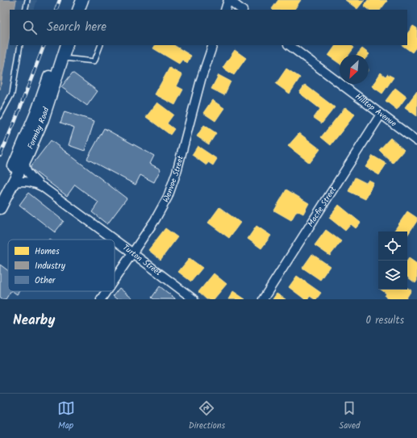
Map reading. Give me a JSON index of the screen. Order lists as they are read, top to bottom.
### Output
{
  "streets": {
    "main road": ["Formby Road"],
    "street": [
      "Hilltop Avenue",
      "Wenvoe Street",
      "Macfie Street",
      "Turton Street"
    ]
  },
  "crossings": [
    ["Hilltop Avenue", "Macfie Street"],
    ["Formby Road", "Turton Street"],
    ["Wenvoe Street", "Turton Street"]
  ],
  "legend": ["Homes", "Industry", "Other"],
  "north": "bottom left",
  "page": {
    "search": "Search here",
    "heading": ["Nearby", "0 results"],
    "nav": ["Map", "Directions", "Saved"]
  }
}
